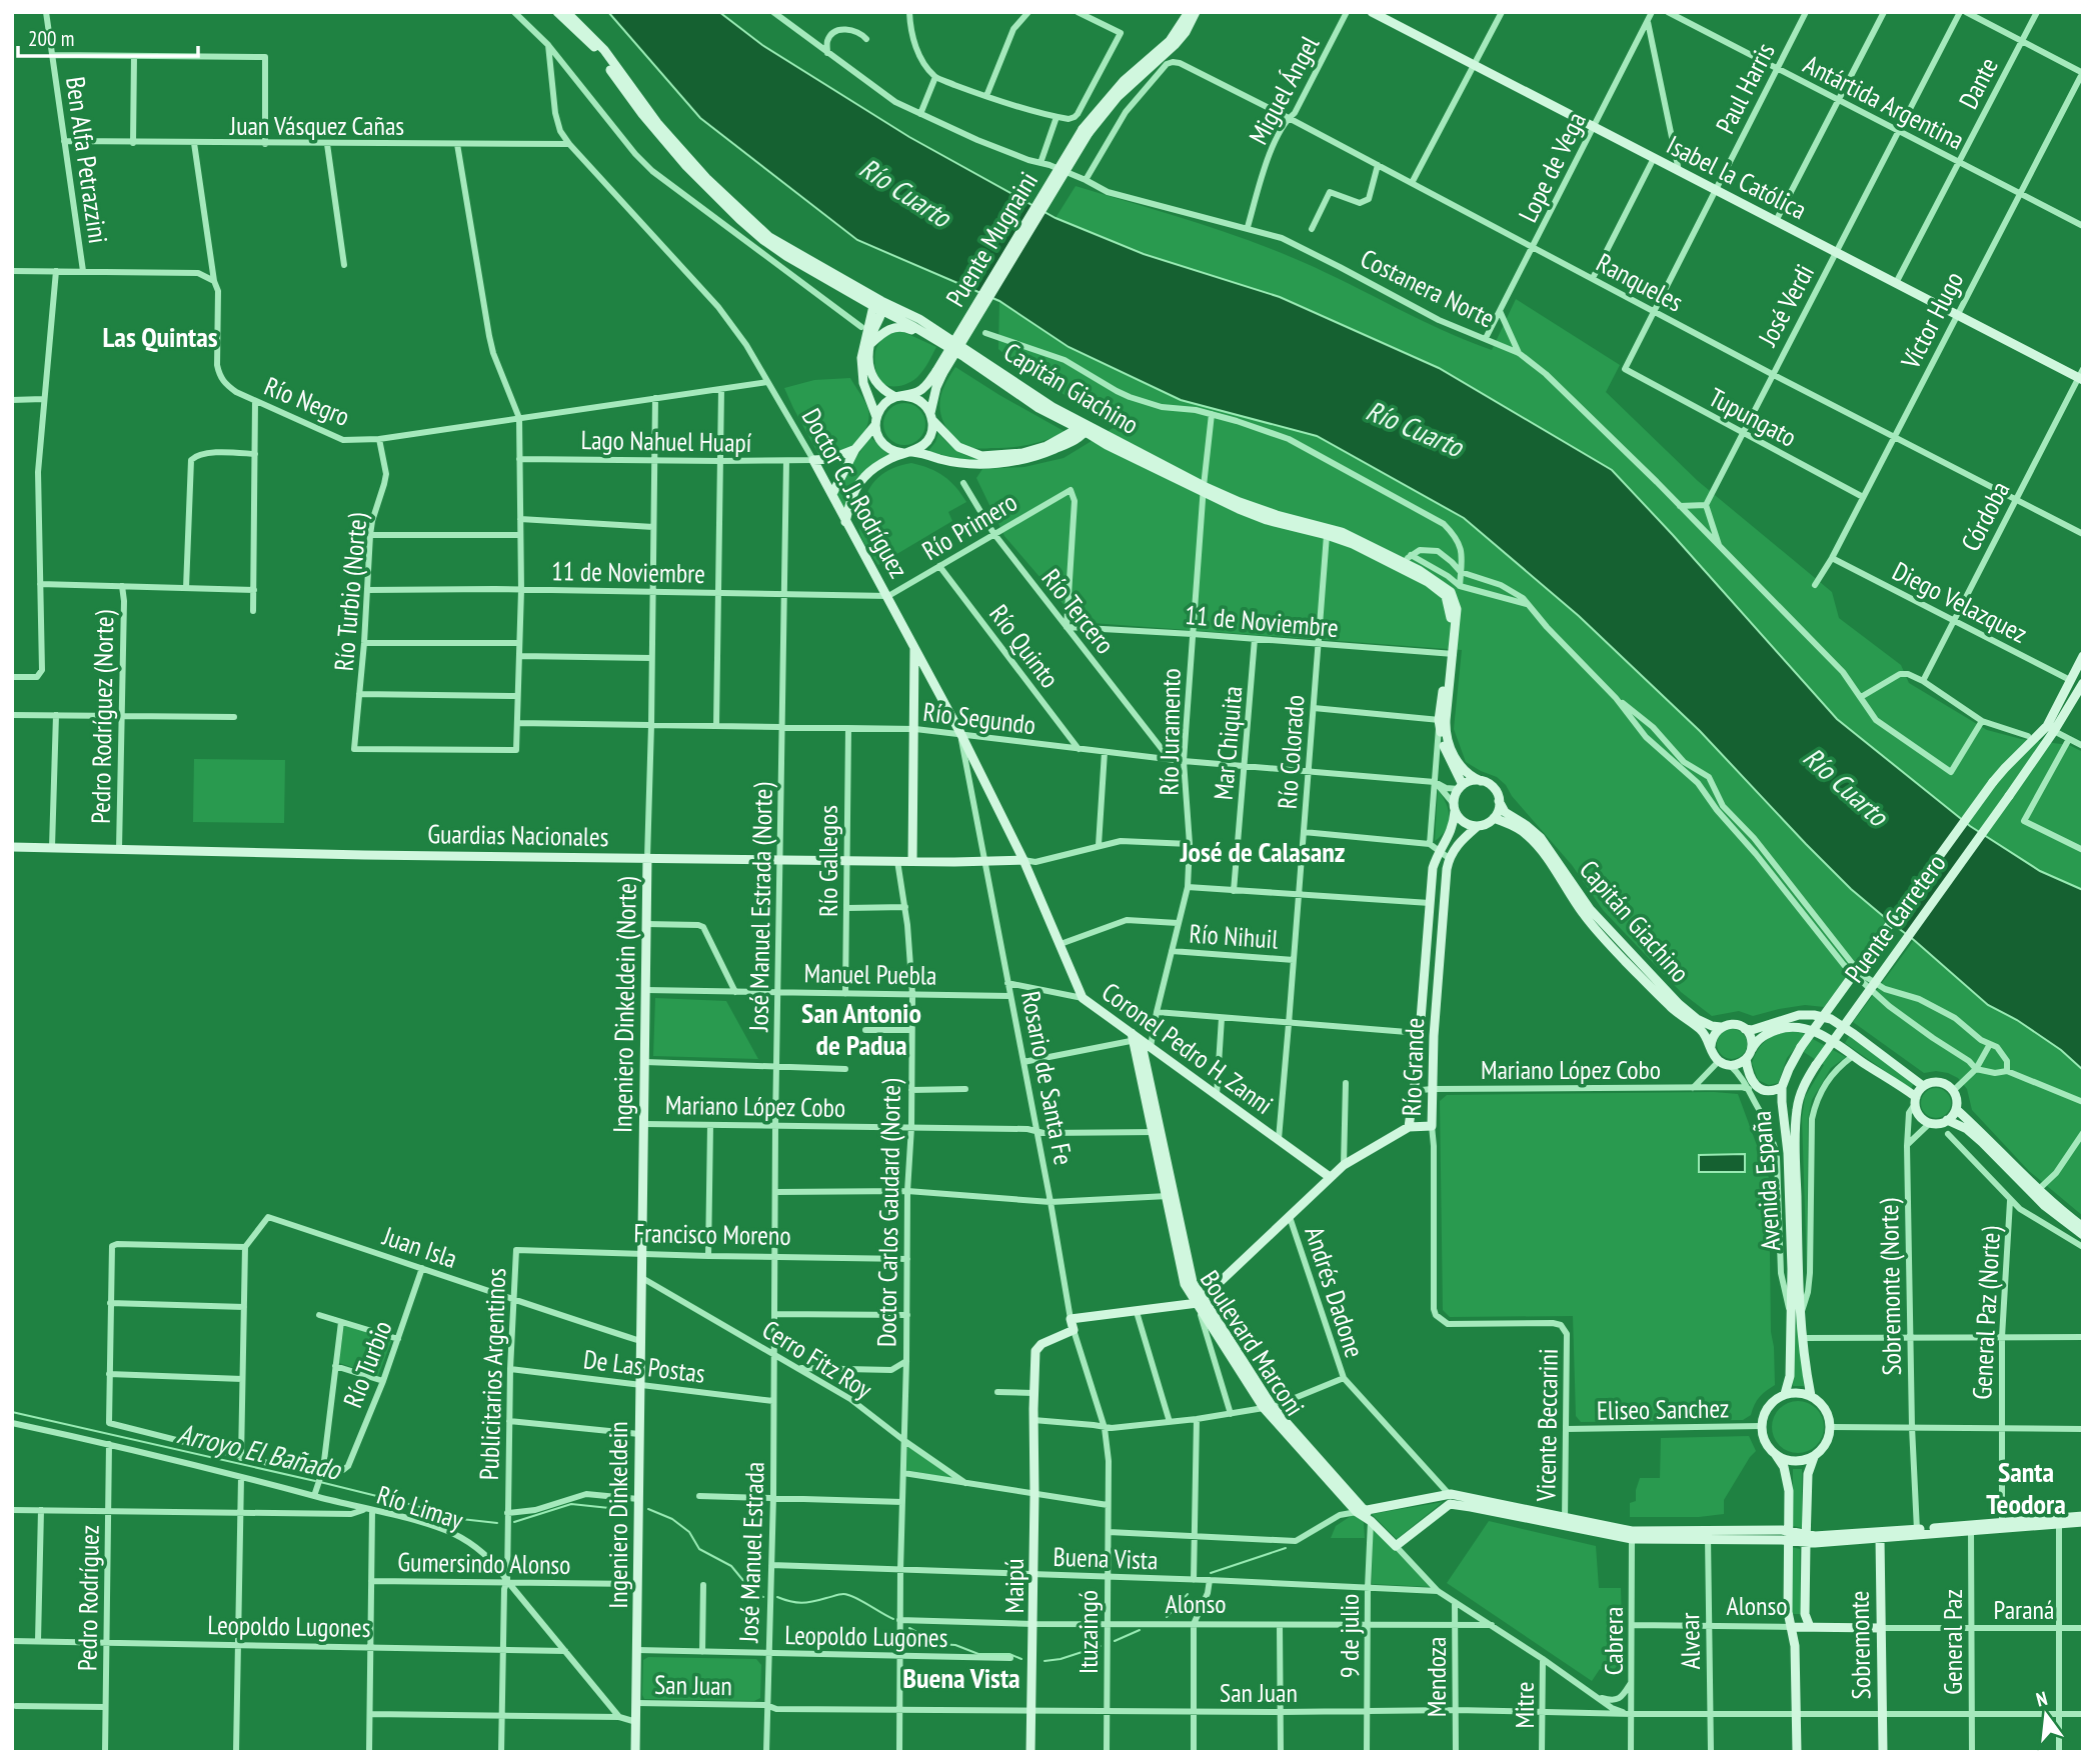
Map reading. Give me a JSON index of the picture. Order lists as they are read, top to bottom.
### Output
{
  "streets": {
    "main road": [
      "Isabel la Católica",
      "Puente Mugnaini",
      "Capitán Giachino",
      "Doctor C. J. Rodríguez",
      "Guardias Nacionales",
      "Puente Carretero",
      "Ingeniero Dinkeldein (Norte)",
      "Coronel Pedro H. Zanni",
      "Río Grande",
      "Rosario de Santa Fe",
      "Avenida España",
      "Boulevard Marconi",
      "Ingeniero Dinkeldein",
      "Maipú",
      "Alonso",
      "Sobremonte"
    ],
    "street": [
      "Dante",
      "Paul Harris",
      "Miguel Ángel",
      "Antártida Argentina",
      "Juan Vásquez Cañas",
      "Ben Alfa Petrazzini",
      "Lope de Vega",
      "Ranqueles",
      "Costanera Norte",
      "José Verdi",
      "Víctor Hugo",
      "Río Negro",
      "Tupungato",
      "Lago Nahuel Huapí",
      "Córdoba",
      "Río Primero",
      "11 de Noviembre",
      "Río Turbio (Norte)",
      "Diego Velazquez",
      "Río Tercero",
      "Río Quinto",
      "Pedro Rodríguez (Norte)",
      "Río Segundo",
      "Río Juramento",
      "Mar Chiquita",
      "Río Colorado",
      "Río Gallegos",
      "José Manuel Estrada (Norte)",
      "Río Nihuil",
      "Manuel Puebla",
      "Mariano López Cobo",
      "Doctor Carlos Gaudard (Norte)",
      "Francisco Moreno",
      "Juan Isla",
      "Sobremonte (Norte)",
      "Andrés Dadone",
      "General Paz (Norte)",
      "Cerro Fitz Roy",
      "Río Turbio",
      "De Las Postas",
      "Publicitarios Argentinos",
      "Eliseo Sanchez",
      "Vicente Beccarini",
      "Río Limay",
      "José Manuel Estrada",
      "Buena Vista",
      "Gumersindo Alonso",
      "Pedro Rodríguez",
      "Paraná",
      "Leopoldo Lugones",
      "Ituzaingó",
      "9 de julio",
      "Cabrera",
      "Alvear",
      "General Paz",
      "Mendoza",
      "San Juan",
      "Mitre"
    ]
  },
  "crossings": [
    ["Dante", "Antártida Argentina"],
    ["Dante", "Isabel la Católica"],
    ["Paul Harris", "Antártida Argentina"],
    ["Paul Harris", "Isabel la Católica"],
    ["Paul Harris", "Ranqueles"],
    ["Paul Harris", "Tupungato"],
    ["Miguel Ángel", "Ranqueles"],
    ["Miguel Ángel", "Costanera Norte"],
    ["Antártida Argentina", "José Verdi"],
    ["Antártida Argentina", "Víctor Hugo"],
    ["Juan Vásquez Cañas", "Ben Alfa Petrazzini"],
    ["Juan Vásquez Cañas", "Doctor C. J. Rodríguez"],
    ["Lope de Vega", "Isabel la Católica"],
    ["Lope de Vega", "Ranqueles"],
    ["Lope de Vega", "Costanera Norte"],
    ["Isabel la Católica", "José Verdi"],
    ["Isabel la Católica", "Víctor Hugo"],
    ["Isabel la Católica", "Córdoba"],
    ["Ranqueles", "Costanera Norte"],
    ["Ranqueles", "José Verdi"],
    ["Ranqueles", "Víctor Hugo"],
    ["Ranqueles", "Córdoba"],
    ["José Verdi", "Tupungato"],
    ["Víctor Hugo", "Tupungato"],
    ["Víctor Hugo", "Diego Velazquez"],
    ["Capitán Giachino", "11 de Noviembre"],
    ["Capitán Giachino", "Río Segundo"],
    ["Capitán Giachino", "Río Juramento"],
    ["Capitán Giachino", "Río Colorado"],
    ["Capitán Giachino", "Río Grande"],
    ["Capitán Giachino", "Avenida España"],
    ["Río Negro", "Doctor C. J. Rodríguez"],
    ["Río Negro", "Río Turbio (Norte)"],
    ["Río Negro", "Ingeniero Dinkeldein (Norte)"],
    ["Lago Nahuel Huapí", "Doctor C. J. Rodríguez"],
    ["Lago Nahuel Huapí", "José Manuel Estrada (Norte)"],
    ["Lago Nahuel Huapí", "Ingeniero Dinkeldein (Norte)"],
    ["Doctor C. J. Rodríguez", "Río Primero"],
    ["Doctor C. J. Rodríguez", "11 de Noviembre"],
    ["Doctor C. J. Rodríguez", "Río Segundo"],
    ["Doctor C. J. Rodríguez", "Guardias Nacionales"],
    ["Doctor C. J. Rodríguez", "Río Nihuil"],
    ["Doctor C. J. Rodríguez", "Coronel Pedro H. Zanni"],
    ["Doctor C. J. Rodríguez", "Rosario de Santa Fe"],
    ["Córdoba", "Diego Velazquez"],
    ["Río Primero", "11 de Noviembre"],
    ["Río Primero", "Río Tercero"],
    ["Río Primero", "Río Quinto"],
    ["11 de Noviembre", "Río Turbio (Norte)"],
    ["11 de Noviembre", "Río Tercero"],
    ["11 de Noviembre", "Río Juramento"],
    ["11 de Noviembre", "Mar Chiquita"],
    ["11 de Noviembre", "Río Colorado"],
    ["11 de Noviembre", "José Manuel Estrada (Norte)"],
    ["11 de Noviembre", "Ingeniero Dinkeldein (Norte)"],
    ["Río Turbio (Norte)", "Río Segundo"],
    ["Diego Velazquez", "Avenida España"],
    ["Río Tercero", "Río Segundo"],
    ["Río Quinto", "Río Segundo"],
    ["Pedro Rodríguez (Norte)", "Guardias Nacionales"],
    ["Río Segundo", "Río Juramento"],
    ["Río Segundo", "Mar Chiquita"],
    ["Río Segundo", "Río Colorado"],
    ["Río Segundo", "Río Gallegos"],
    ["Río Segundo", "José Manuel Estrada (Norte)"],
    ["Río Segundo", "Ingeniero Dinkeldein (Norte)"],
    ["Río Segundo", "Río Grande"],
    ["Río Segundo", "Rosario de Santa Fe"],
    ["Río Juramento", "Río Nihuil"],
    ["Río Juramento", "Coronel Pedro H. Zanni"],
    ["Río Colorado", "Río Nihuil"],
    ["Río Colorado", "Coronel Pedro H. Zanni"],
    ["Guardias Nacionales", "Río Gallegos"],
    ["Guardias Nacionales", "José Manuel Estrada (Norte)"],
    ["Guardias Nacionales", "Ingeniero Dinkeldein (Norte)"],
    ["Guardias Nacionales", "Rosario de Santa Fe"],
    ["Guardias Nacionales", "Doctor Carlos Gaudard (Norte)"],
    ["Río Gallegos", "Manuel Puebla"],
    ["José Manuel Estrada (Norte)", "Manuel Puebla"],
    ["José Manuel Estrada (Norte)", "Mariano López Cobo"],
    ["José Manuel Estrada (Norte)", "Francisco Moreno"],
    ["José Manuel Estrada (Norte)", "Cerro Fitz Roy"],
    ["José Manuel Estrada (Norte)", "José Manuel Estrada"],
    ["Puente Carretero", "Avenida España"],
    ["Manuel Puebla", "Ingeniero Dinkeldein (Norte)"],
    ["Manuel Puebla", "Rosario de Santa Fe"],
    ["Manuel Puebla", "Doctor Carlos Gaudard (Norte)"],
    ["Ingeniero Dinkeldein (Norte)", "Mariano López Cobo"],
    ["Ingeniero Dinkeldein (Norte)", "Francisco Moreno"],
    ["Ingeniero Dinkeldein (Norte)", "Cerro Fitz Roy"],
    ["Ingeniero Dinkeldein (Norte)", "Ingeniero Dinkeldein"],
    ["Coronel Pedro H. Zanni", "Rosario de Santa Fe"],
    ["Coronel Pedro H. Zanni", "Boulevard Marconi"],
    ["Río Grande", "Mariano López Cobo"],
    ["Río Grande", "Vicente Beccarini"],
    ["Mariano López Cobo", "Rosario de Santa Fe"],
    ["Mariano López Cobo", "Avenida España"],
    ["Mariano López Cobo", "Doctor Carlos Gaudard (Norte)"],
    ["Mariano López Cobo", "Boulevard Marconi"],
    ["Rosario de Santa Fe", "Maipú"],
    ["Rosario de Santa Fe", "Ituzaingó"],
    ["Avenida España", "Eliseo Sanchez"],
    ["Doctor Carlos Gaudard (Norte)", "Francisco Moreno"],
    ["Doctor Carlos Gaudard (Norte)", "Cerro Fitz Roy"],
    ["Doctor Carlos Gaudard (Norte)", "Buena Vista"],
    ["Doctor Carlos Gaudard (Norte)", "Alonso"],
    ["Doctor Carlos Gaudard (Norte)", "Leopoldo Lugones"],
    ["Doctor Carlos Gaudard (Norte)", "San Juan"],
    ["Francisco Moreno", "Publicitarios Argentinos"],
    ["Juan Isla", "Río Turbio"],
    ["Juan Isla", "Publicitarios Argentinos"],
    ["Juan Isla", "Ingeniero Dinkeldein"],
    ["Boulevard Marconi", "Buena Vista"],
    ["Boulevard Marconi", "Alonso"],
    ["Boulevard Marconi", "9 de julio"],
    ["Boulevard Marconi", "Cabrera"],
    ["Boulevard Marconi", "Mendoza"],
    ["Boulevard Marconi", "San Juan"],
    ["Boulevard Marconi", "Mitre"],
    ["Cerro Fitz Roy", "Ingeniero Dinkeldein"],
    ["Cerro Fitz Roy", "José Manuel Estrada"],
    ["De Las Postas", "Publicitarios Argentinos"],
    ["De Las Postas", "Ingeniero Dinkeldein"],
    ["De Las Postas", "José Manuel Estrada"],
    ["Publicitarios Argentinos", "Río Limay"],
    ["Publicitarios Argentinos", "Gumersindo Alonso"],
    ["Publicitarios Argentinos", "Leopoldo Lugones"],
    ["Publicitarios Argentinos", "San Juan"],
    ["Eliseo Sanchez", "Vicente Beccarini"],
    ["Río Limay", "Gumersindo Alonso"],
    ["Río Limay", "Pedro Rodríguez"],
    ["Río Limay", "Leopoldo Lugones"],
    ["Río Limay", "San Juan"],
    ["Ingeniero Dinkeldein", "Gumersindo Alonso"],
    ["Ingeniero Dinkeldein", "Leopoldo Lugones"],
    ["Ingeniero Dinkeldein", "San Juan"],
    ["José Manuel Estrada", "Buena Vista"],
    ["José Manuel Estrada", "Leopoldo Lugones"],
    ["José Manuel Estrada", "San Juan"],
    ["Buena Vista", "Maipú"],
    ["Buena Vista", "Ituzaingó"],
    ["Buena Vista", "9 de julio"],
    ["Maipú", "Alonso"],
    ["Maipú", "San Juan"],
    ["Pedro Rodríguez", "Leopoldo Lugones"],
    ["Alonso", "Paraná"],
    ["Alonso", "Ituzaingó"],
    ["Alonso", "9 de julio"],
    ["Alonso", "Cabrera"],
    ["Alonso", "Alvear"],
    ["Alonso", "Sobremonte"],
    ["Alonso", "Mendoza"],
    ["Paraná", "General Paz"],
    ["Paraná", "Sobremonte"],
    ["Ituzaingó", "San Juan"],
    ["9 de julio", "San Juan"],
    ["Cabrera", "San Juan"],
    ["Alvear", "San Juan"],
    ["General Paz", "San Juan"],
    ["Sobremonte", "San Juan"],
    ["Mendoza", "San Juan"],
    ["San Juan", "Mitre"]
  ],
  "districts": [
    "Las Quintas",
    "José de Calasanz",
    "San Antonio de Padua",
    "Santa Teodora",
    "Buena Vista"
  ],
  "water": ["Río Cuarto", "Arroyo El Bañado"],
  "scale_bar": "200 m",
  "north": "top"
}
